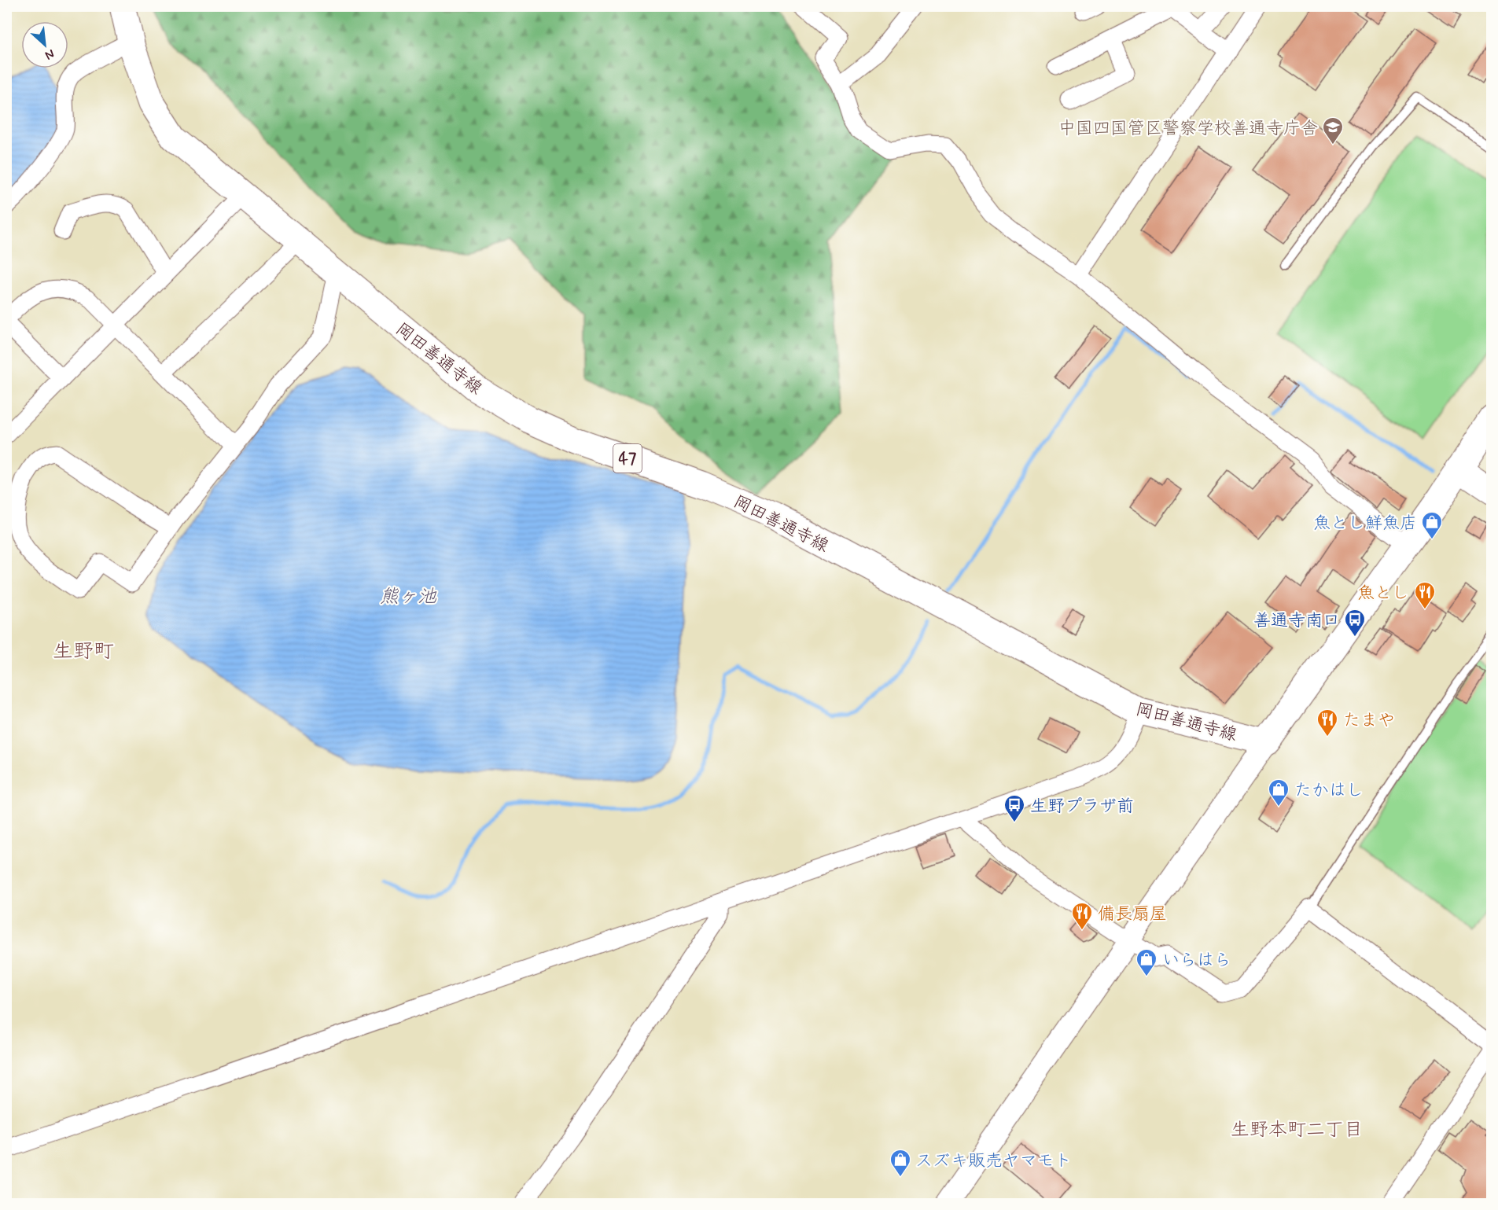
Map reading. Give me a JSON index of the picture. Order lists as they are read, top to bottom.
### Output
{
  "streets": {
    "main road": ["岡田善通寺線", "47"]
  },
  "districts": ["生野町", "生野本町二丁目"],
  "water": ["熊ヶ池"],
  "places": {
    "school or university": ["中国四国管区警察学校善通寺庁舎"],
    "shop": [
      "魚とし鮮魚店",
      "たかはし",
      "いらはら",
      "スズキ販売ヤマモト"
    ],
    "restaurant": ["魚とし", "たまや", "備長扇屋"],
    "bus stop": ["善通寺南口", "生野プラザ前"]
  },
  "north": "bottom right"
}
